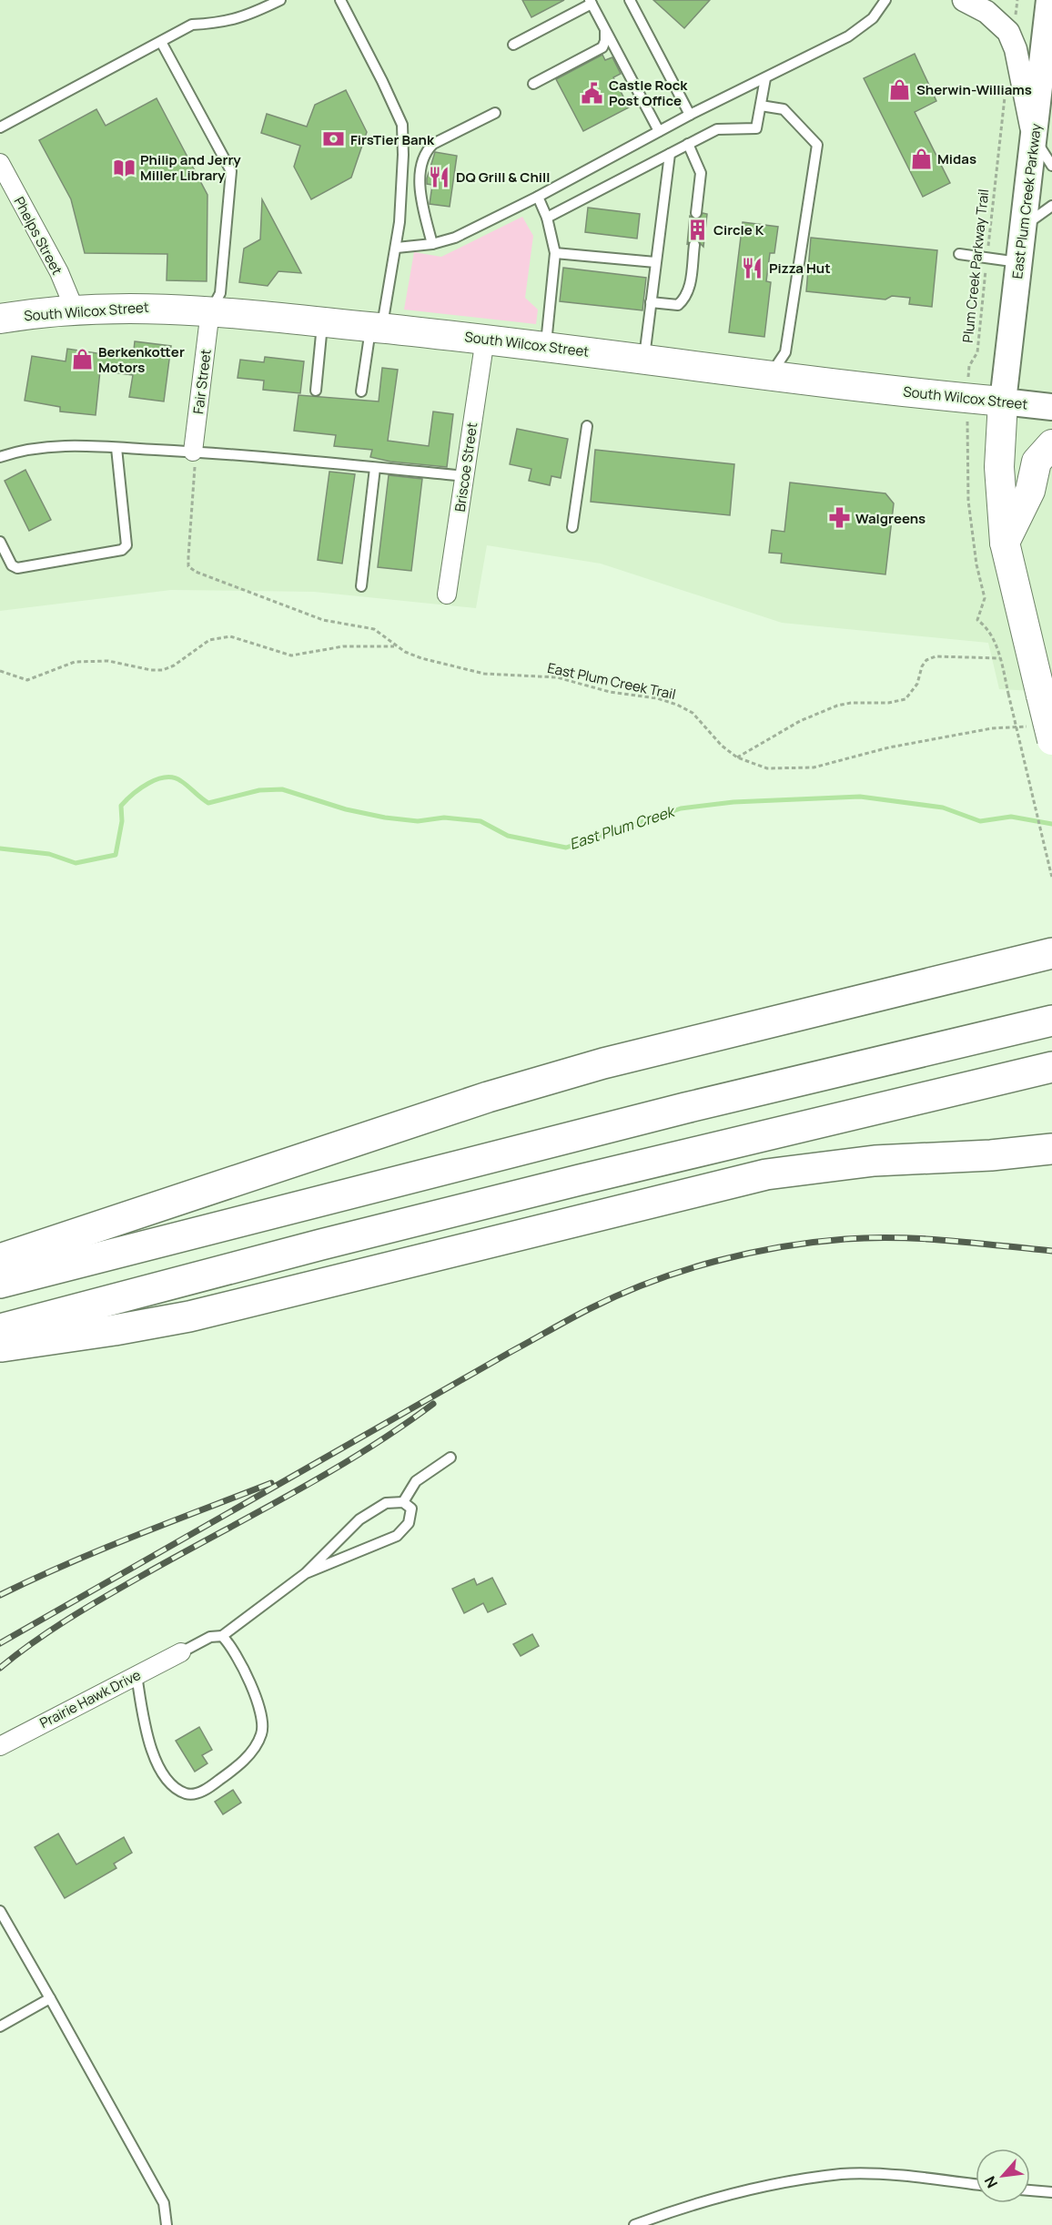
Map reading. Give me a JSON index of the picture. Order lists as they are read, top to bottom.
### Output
{
  "streets": {
    "main road": ["East Plum Creek Parkway", "South Wilcox Street"],
    "street": [
      "Phelps Street",
      "Fair Street",
      "Briscoe Street",
      "Prairie Hawk Drive"
    ],
    "path": ["Plum Creek Parkway Trail", "East Plum Creek Trail"]
  },
  "crossings": [
    ["East Plum Creek Parkway", "South Wilcox Street"],
    ["Phelps Street", "South Wilcox Street"],
    ["Plum Creek Parkway Trail", "South Wilcox Street"],
    ["South Wilcox Street", "Fair Street"],
    ["South Wilcox Street", "Briscoe Street"]
  ],
  "water": ["East Plum Creek"],
  "places": {
    "shop": ["Sherwin-Williams", "Midas", "Berkenkotter Motors"],
    "public building": ["Castle Rock Post Office"],
    "bank": ["FirsTier Bank"],
    "library": ["Philip and Jerry Miller Library"],
    "restaurant": ["DQ Grill & Chill", "Pizza Hut"],
    "building": ["Circle K"],
    "pharmacy": ["Walgreens"]
  },
  "north": "bottom left"
}
